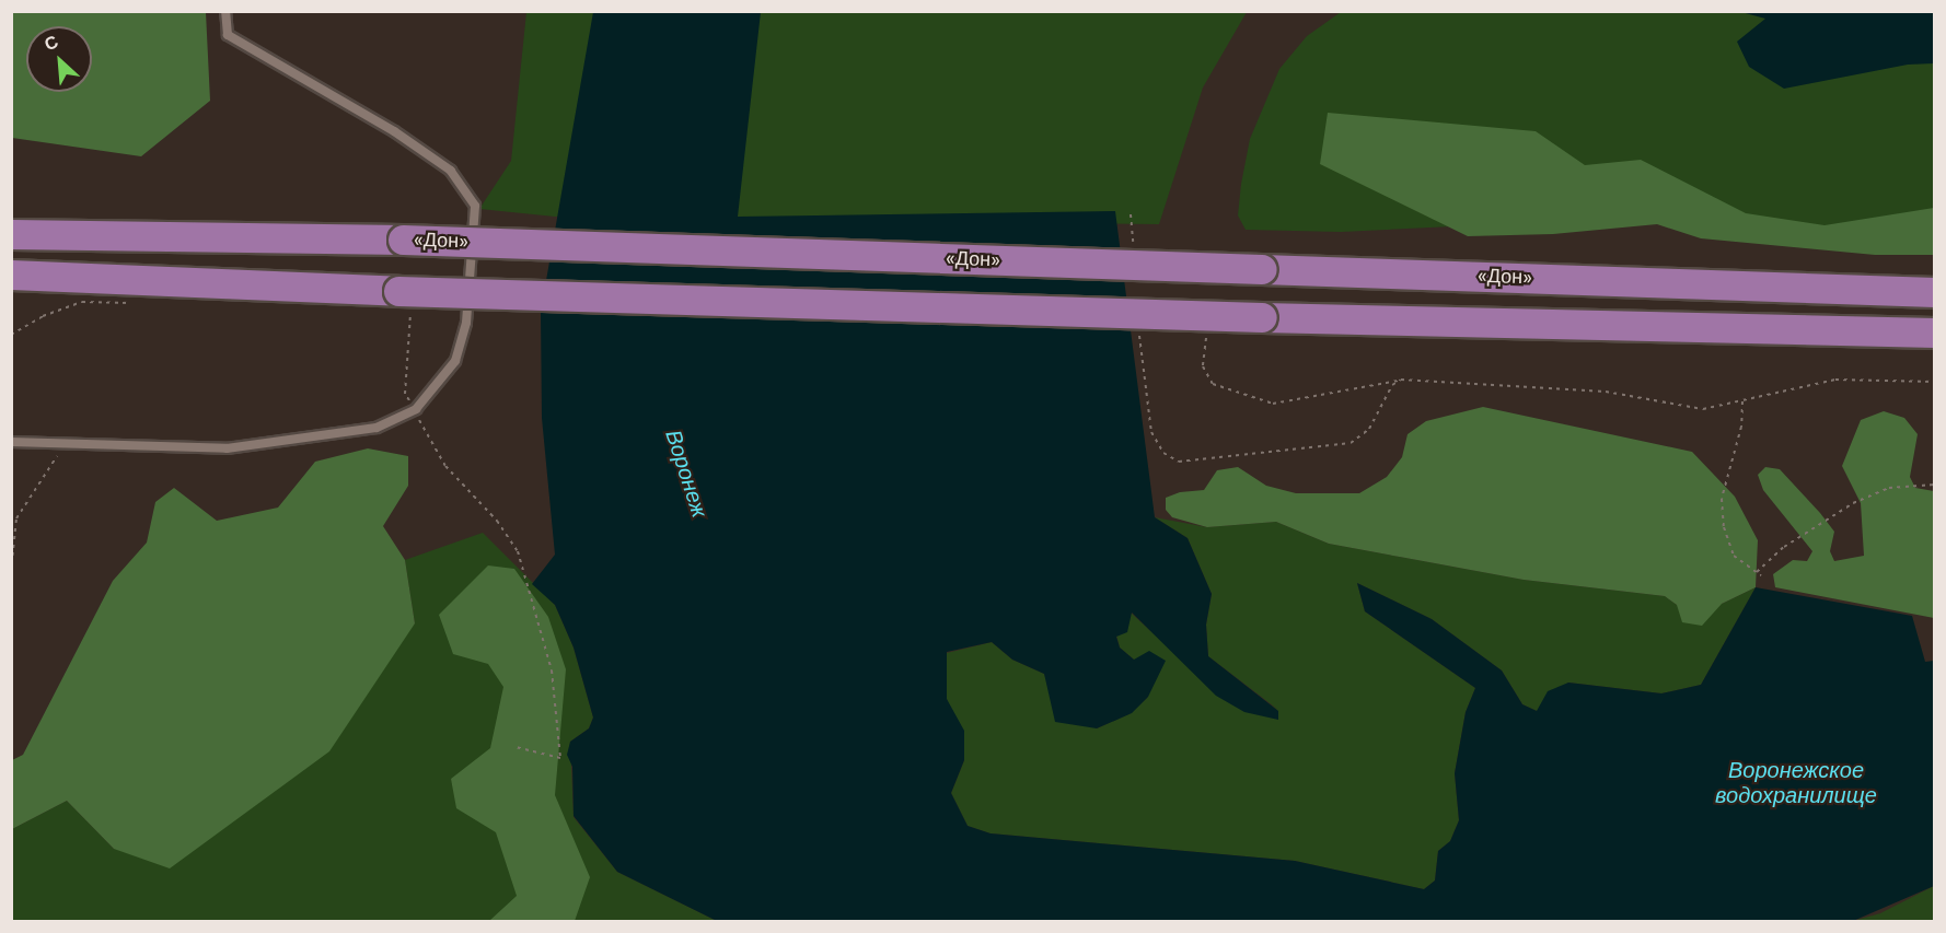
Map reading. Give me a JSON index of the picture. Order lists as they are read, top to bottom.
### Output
{
  "streets": {
    "highway": ["«Дон»"]
  },
  "water": ["Воронеж", "Воронежское водохранилище"],
  "north": "top left"
}
